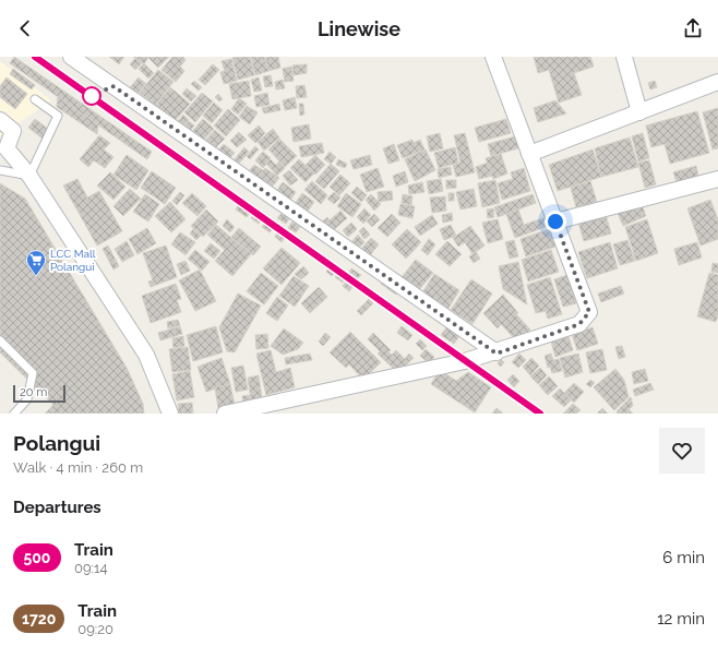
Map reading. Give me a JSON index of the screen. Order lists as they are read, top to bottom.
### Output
{
  "places": {
    "supermarket": ["LCC Mall Polangui"]
  },
  "scale_bar": "20 m",
  "page": {
    "header": "Linewise",
    "scale": "20 m",
    "heading": [
      ["Polangui", "Walk · 4 min · 260 m"],
      "Departures"
    ],
    "list": [
      {
        "mark": "500",
        "name": "Train",
        "note": "09:14",
        "value": "6 min"
      },
      {
        "mark": "1720",
        "name": "Train",
        "note": "09:20",
        "value": "12 min"
      }
    ]
  }
}
